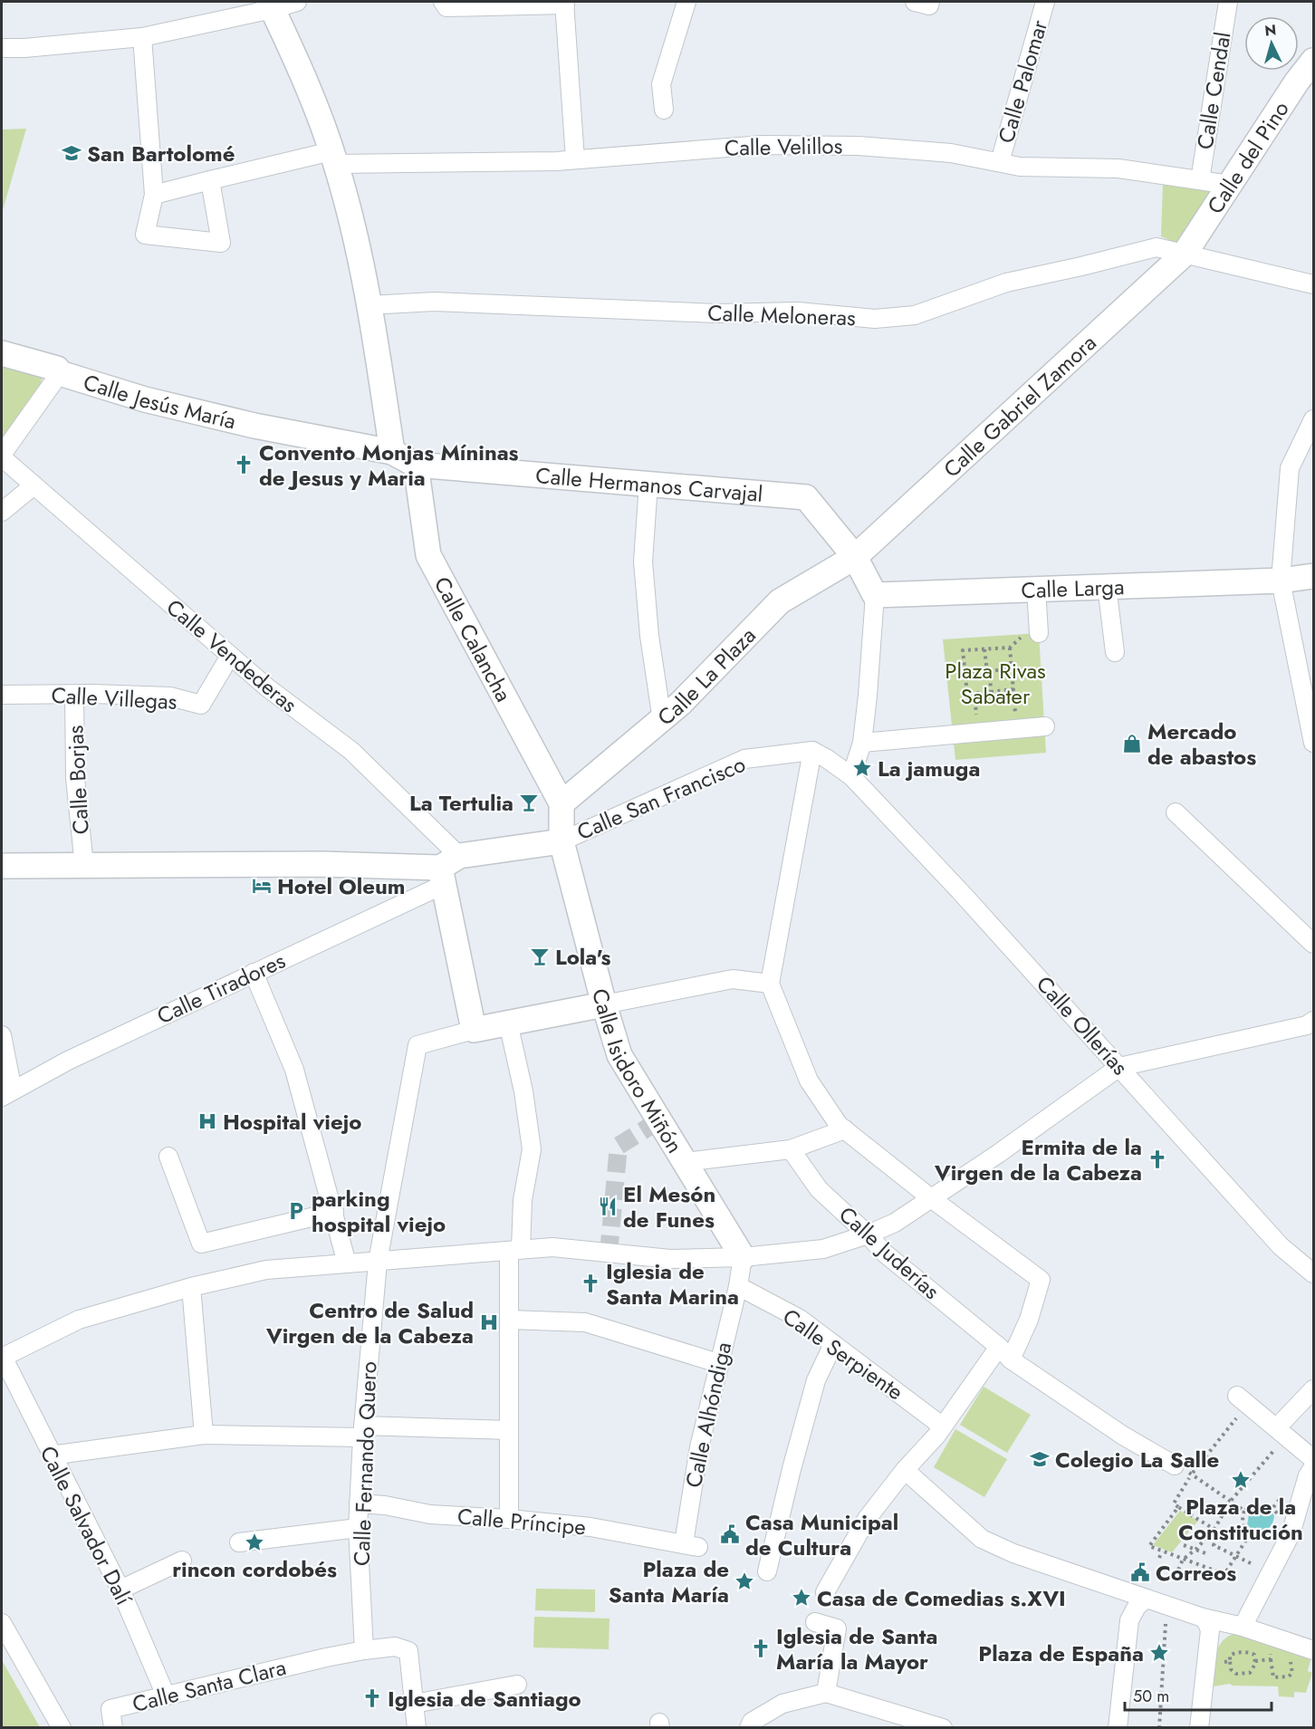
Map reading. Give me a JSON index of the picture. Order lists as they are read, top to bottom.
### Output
{
  "streets": {
    "street": [
      "Calle Palomar",
      "Calle Cendal",
      "Calle Velillos",
      "Calle del Pino",
      "Calle Meloneras",
      "Calle Jesús María",
      "Calle Gabriel Zamora",
      "Calle Hermanos Carvajal",
      "Calle Larga",
      "Calle Calancha",
      "Calle Vendederas",
      "Calle La Plaza",
      "Calle Villegas",
      "Calle Borjas",
      "Calle San Francisco",
      "Calle Tiradores",
      "Calle Ollerías",
      "Calle Isidoro Miñón",
      "Calle Juderías",
      "Calle Serpiente",
      "Calle Alhóndiga",
      "Calle Fernando Quero",
      "Calle Príncipe",
      "Calle Salvador Dalí",
      "Calle Santa Clara"
    ]
  },
  "crossings": [
    ["Calle Palomar", "Calle Velillos"],
    ["Calle Cendal", "Calle Velillos"],
    ["Calle Velillos", "Calle del Pino"],
    ["Calle del Pino", "Calle Meloneras"],
    ["Calle del Pino", "Calle Gabriel Zamora"],
    ["Calle Meloneras", "Calle Gabriel Zamora"],
    ["Calle Jesús María", "Calle Hermanos Carvajal"],
    ["Calle Jesús María", "Calle Calancha"],
    ["Calle Jesús María", "Calle Vendederas"],
    ["Calle Gabriel Zamora", "Calle Hermanos Carvajal"],
    ["Calle Gabriel Zamora", "Calle La Plaza"],
    ["Calle Hermanos Carvajal", "Calle Calancha"],
    ["Calle Hermanos Carvajal", "Calle La Plaza"],
    ["Calle Calancha", "Calle La Plaza"],
    ["Calle Calancha", "Calle Isidoro Miñón"],
    ["Calle Vendederas", "Calle Villegas"],
    ["Calle Vendederas", "Calle Tiradores"],
    ["Calle La Plaza", "Calle Isidoro Miñón"],
    ["Calle Villegas", "Calle Borjas"],
    ["Calle San Francisco", "Calle Isidoro Miñón"],
    ["Calle Serpiente", "Calle Alhóndiga"],
    ["Calle Alhóndiga", "Calle Príncipe"],
    ["Calle Fernando Quero", "Calle Príncipe"],
    ["Calle Fernando Quero", "Calle Santa Clara"],
    ["Calle Salvador Dalí", "Calle Santa Clara"]
  ],
  "parks": ["Plaza Rivas Sabater"],
  "places": {
    "school or university": ["San Bartolomé", "Colegio La Salle"],
    "church": [
      "Convento Monjas Míninas de Jesus y Maria",
      "Ermita de la Virgen de la Cabeza",
      "Iglesia de Santa Marina",
      "Iglesia de Santa María la Mayor",
      "Iglesia de Santiago"
    ],
    "shop": ["Mercado de abastos"],
    "place": [
      "La jamuga",
      "Plaza de la Constitución",
      "rincon cordobés",
      "Plaza de Santa María",
      "Casa de Comedias s.XVI",
      "Plaza de España"
    ],
    "bar": ["La Tertulia", "Lola's"],
    "hotel": ["Hotel Oleum"],
    "hospital": ["Hospital viejo", "Centro de Salud Virgen de la Cabeza"],
    "restaurant": ["El Mesón de Funes"],
    "parking": ["parking hospital viejo"],
    "public building": ["Casa Municipal de Cultura", "Correos"]
  },
  "scale_bar": "50 m",
  "north": "top"
}
